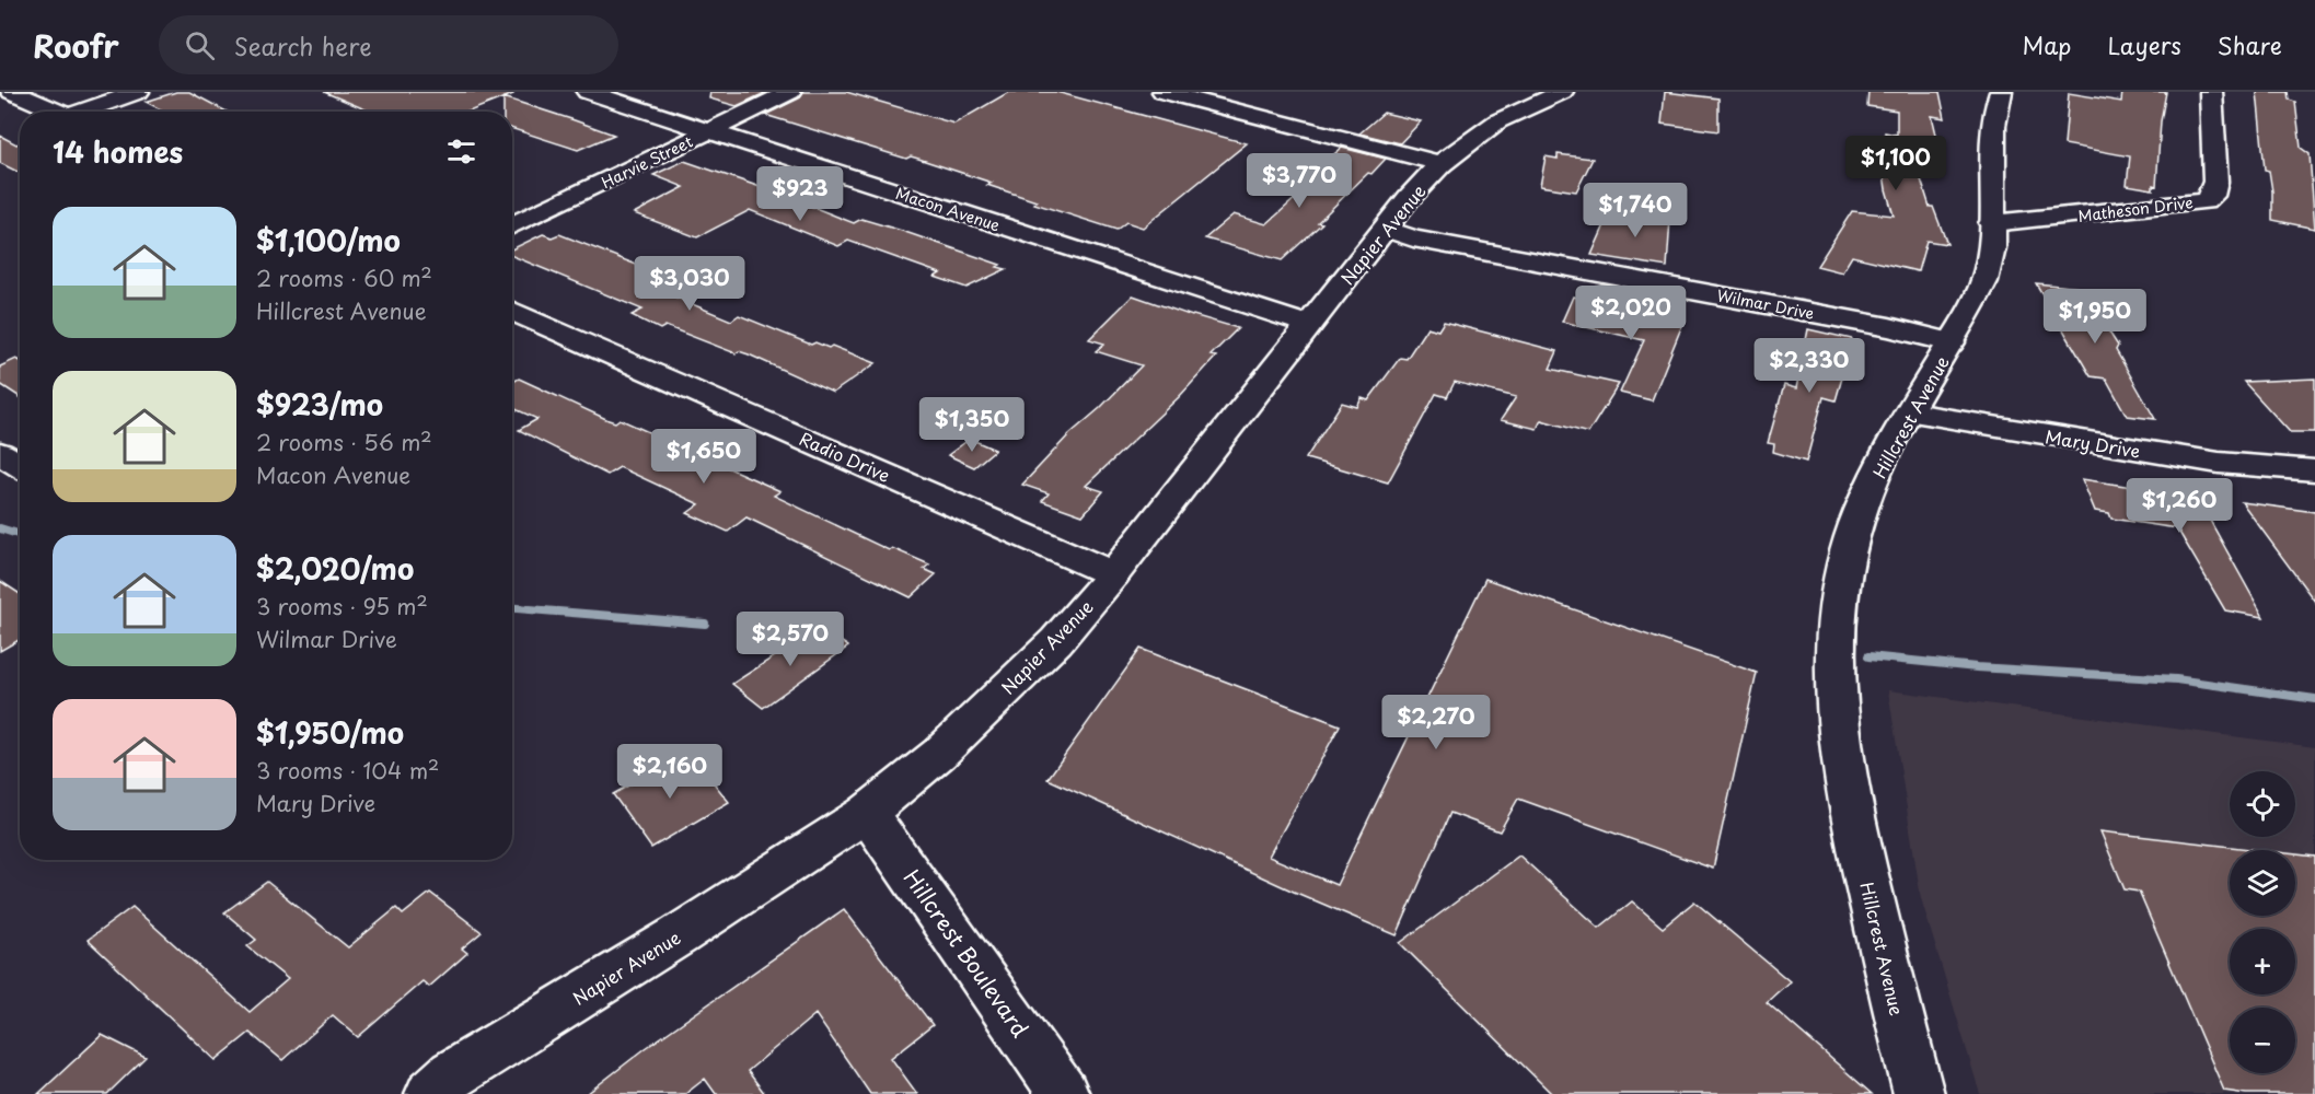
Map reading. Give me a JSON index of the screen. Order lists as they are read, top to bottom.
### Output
{
  "streets": {
    "street": [
      "Harvie Street",
      "Macon Avenue",
      "Matheson Drive",
      "Napier Avenue",
      "Wilmar Drive",
      "Hillcrest Avenue",
      "Mary Drive",
      "Radio Drive",
      "Hillcrest Boulevard"
    ]
  },
  "crossings": [
    ["Harvie Street", "Macon Avenue"],
    ["Macon Avenue", "Napier Avenue"],
    ["Matheson Drive", "Hillcrest Avenue"],
    ["Napier Avenue", "Wilmar Drive"],
    ["Napier Avenue", "Radio Drive"],
    ["Napier Avenue", "Hillcrest Boulevard"],
    ["Wilmar Drive", "Hillcrest Avenue"],
    ["Hillcrest Avenue", "Mary Drive"]
  ],
  "page": {
    "header": "Roofr",
    "search": "Search here",
    "nav": ["Map", "Layers", "Share"],
    "heading": "14 homes",
    "price": [
      "$1,100",
      "$3,770",
      "$923",
      "$1,740",
      "$3,030",
      "$2,020",
      "$1,950",
      "$2,330",
      "$1,350",
      "$1,650",
      "$1,260",
      "$2,570",
      "$2,270",
      "$2,160"
    ],
    "list": [
      {
        "name": "$1,100/mo",
        "note": "2 rooms · 60 m² · Hillcrest Avenue"
      },
      {
        "name": "$923/mo",
        "note": "2 rooms · 56 m² · Macon Avenue"
      },
      {
        "name": "$2,020/mo",
        "note": "3 rooms · 95 m² · Wilmar Drive"
      },
      {
        "name": "$1,950/mo",
        "note": "3 rooms · 104 m² · Mary Drive"
      }
    ],
    "map_buttons": ["+", "−"]
  }
}
